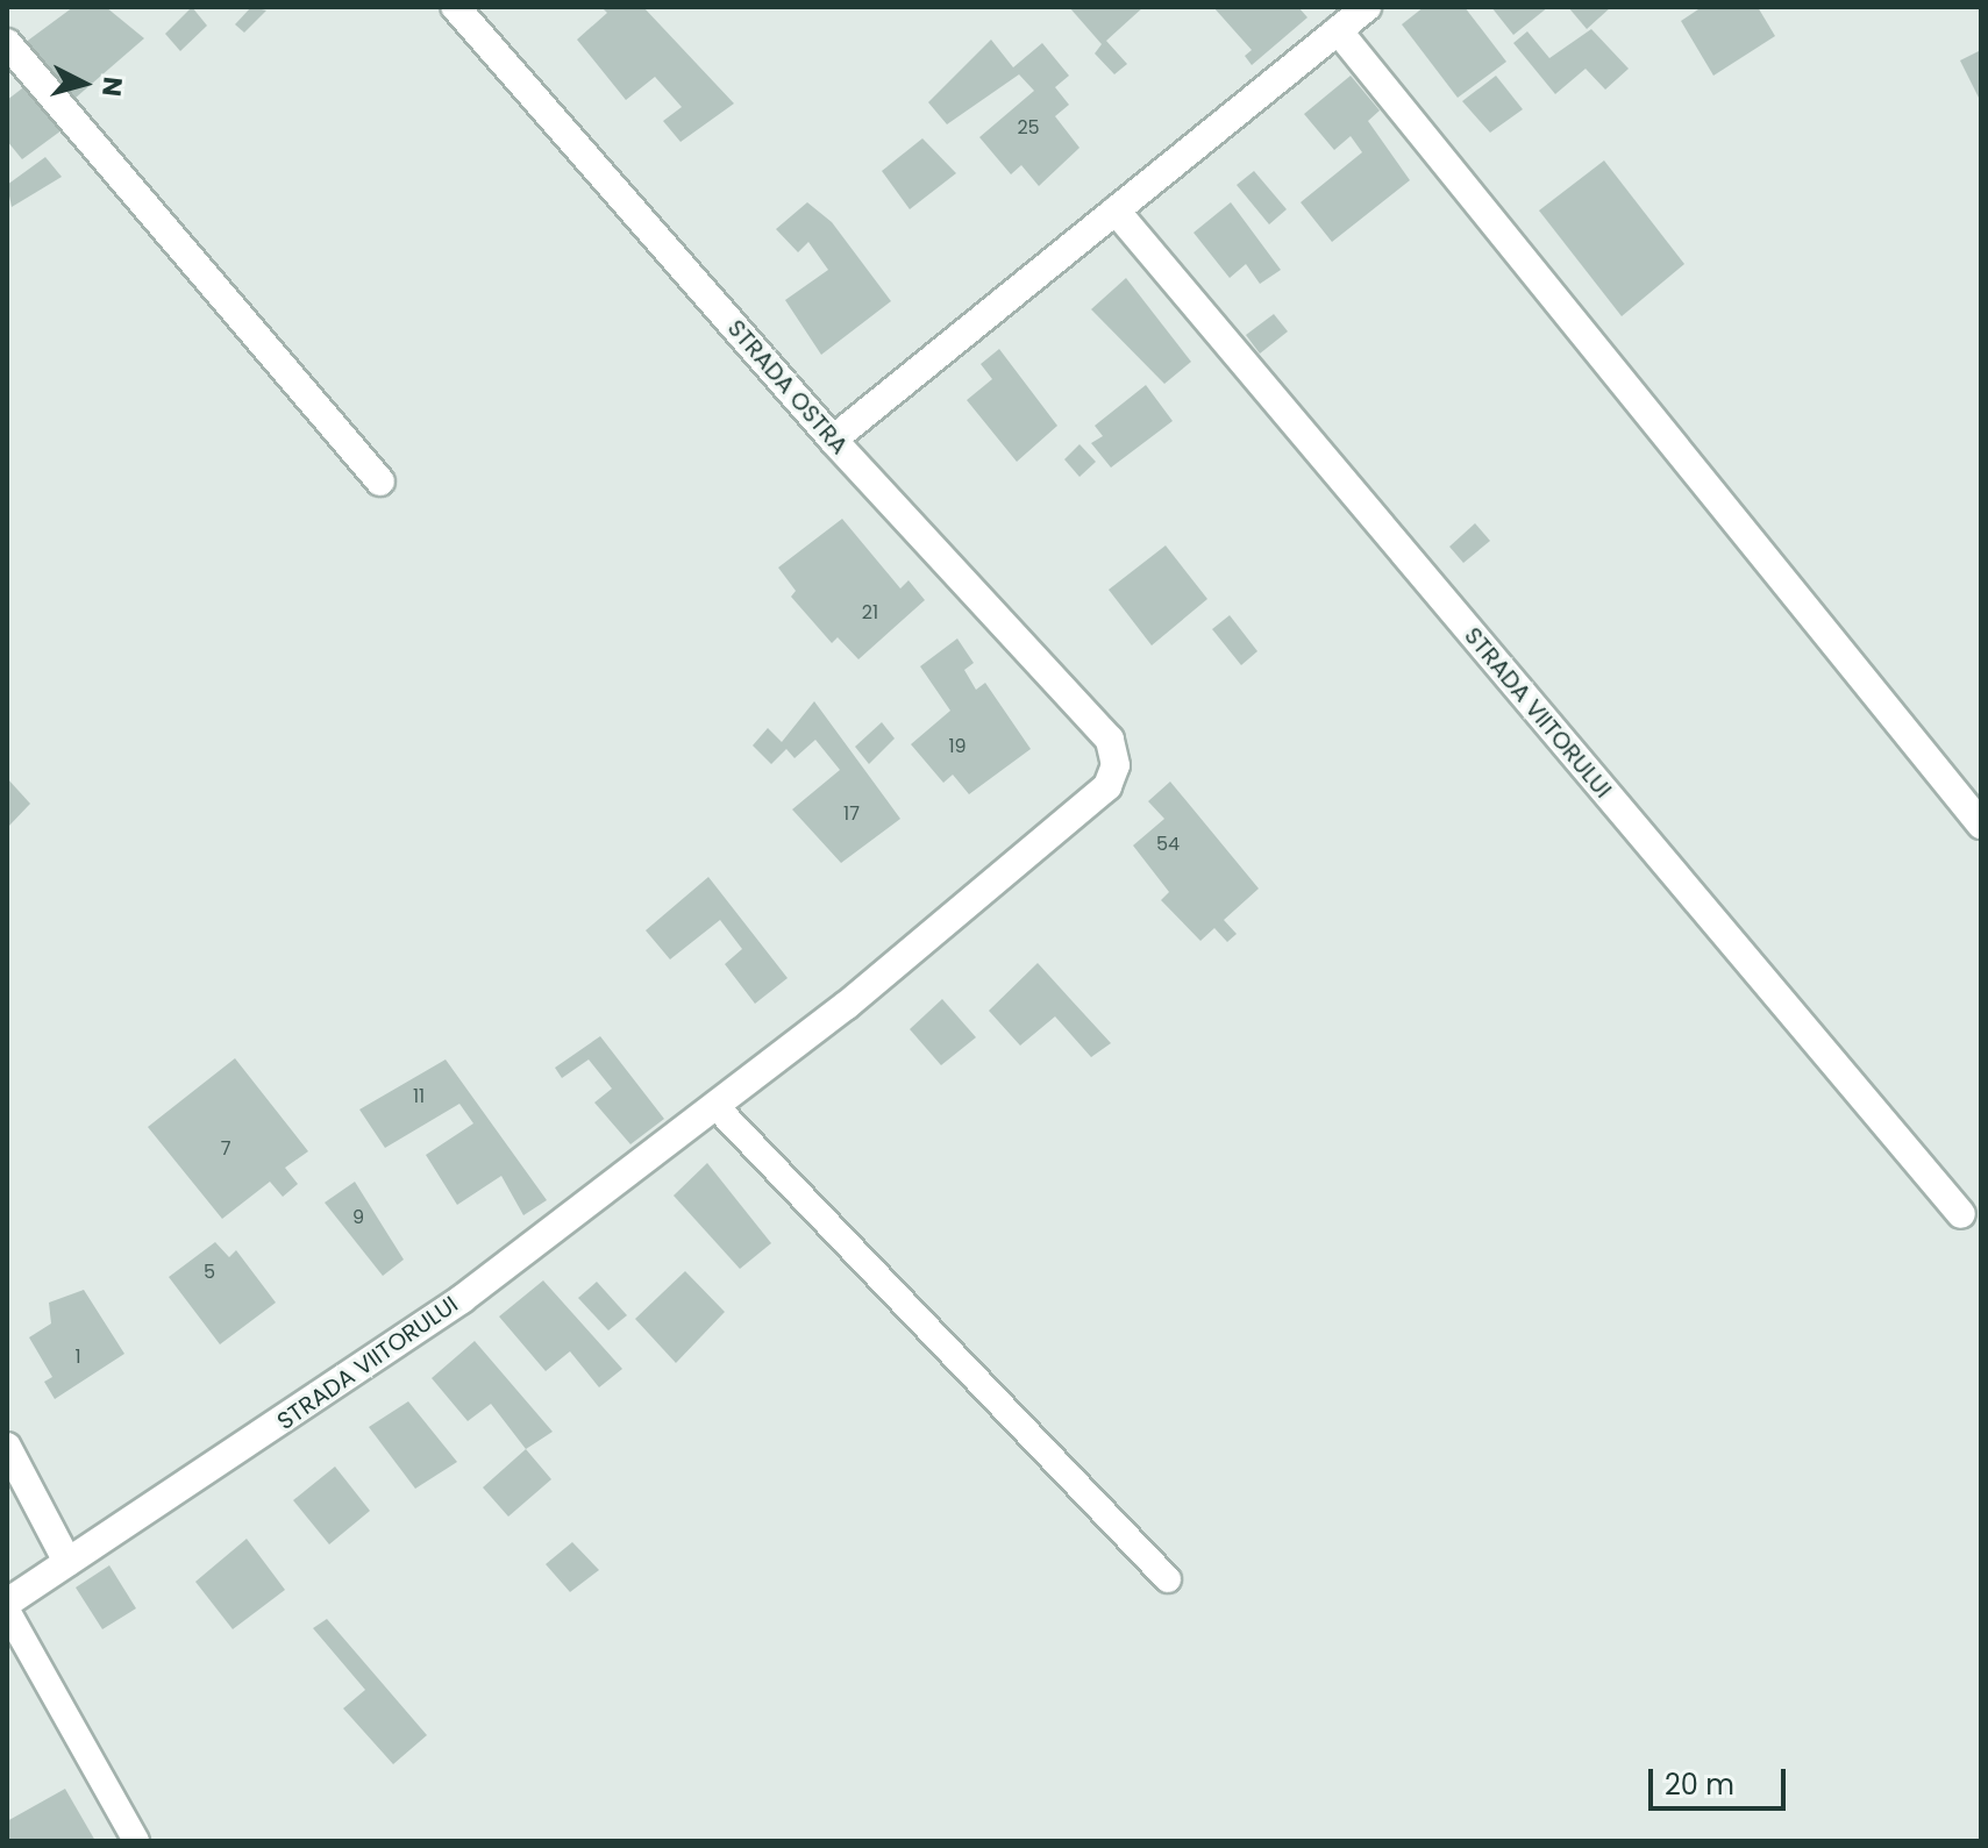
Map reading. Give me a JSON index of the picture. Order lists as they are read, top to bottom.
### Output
{
  "streets": {
    "street": ["STRADA OSTRA", "STRADA VIITORULUI"]
  },
  "crossings": [
    ["STRADA OSTRA", "STRADA VIITORULUI"]
  ],
  "house_numbers": [
    "25",
    "21",
    "19",
    "17",
    "54",
    "11",
    "7",
    "9",
    "5",
    "1"
  ],
  "scale_bar": "20 m",
  "north": "right"
}
